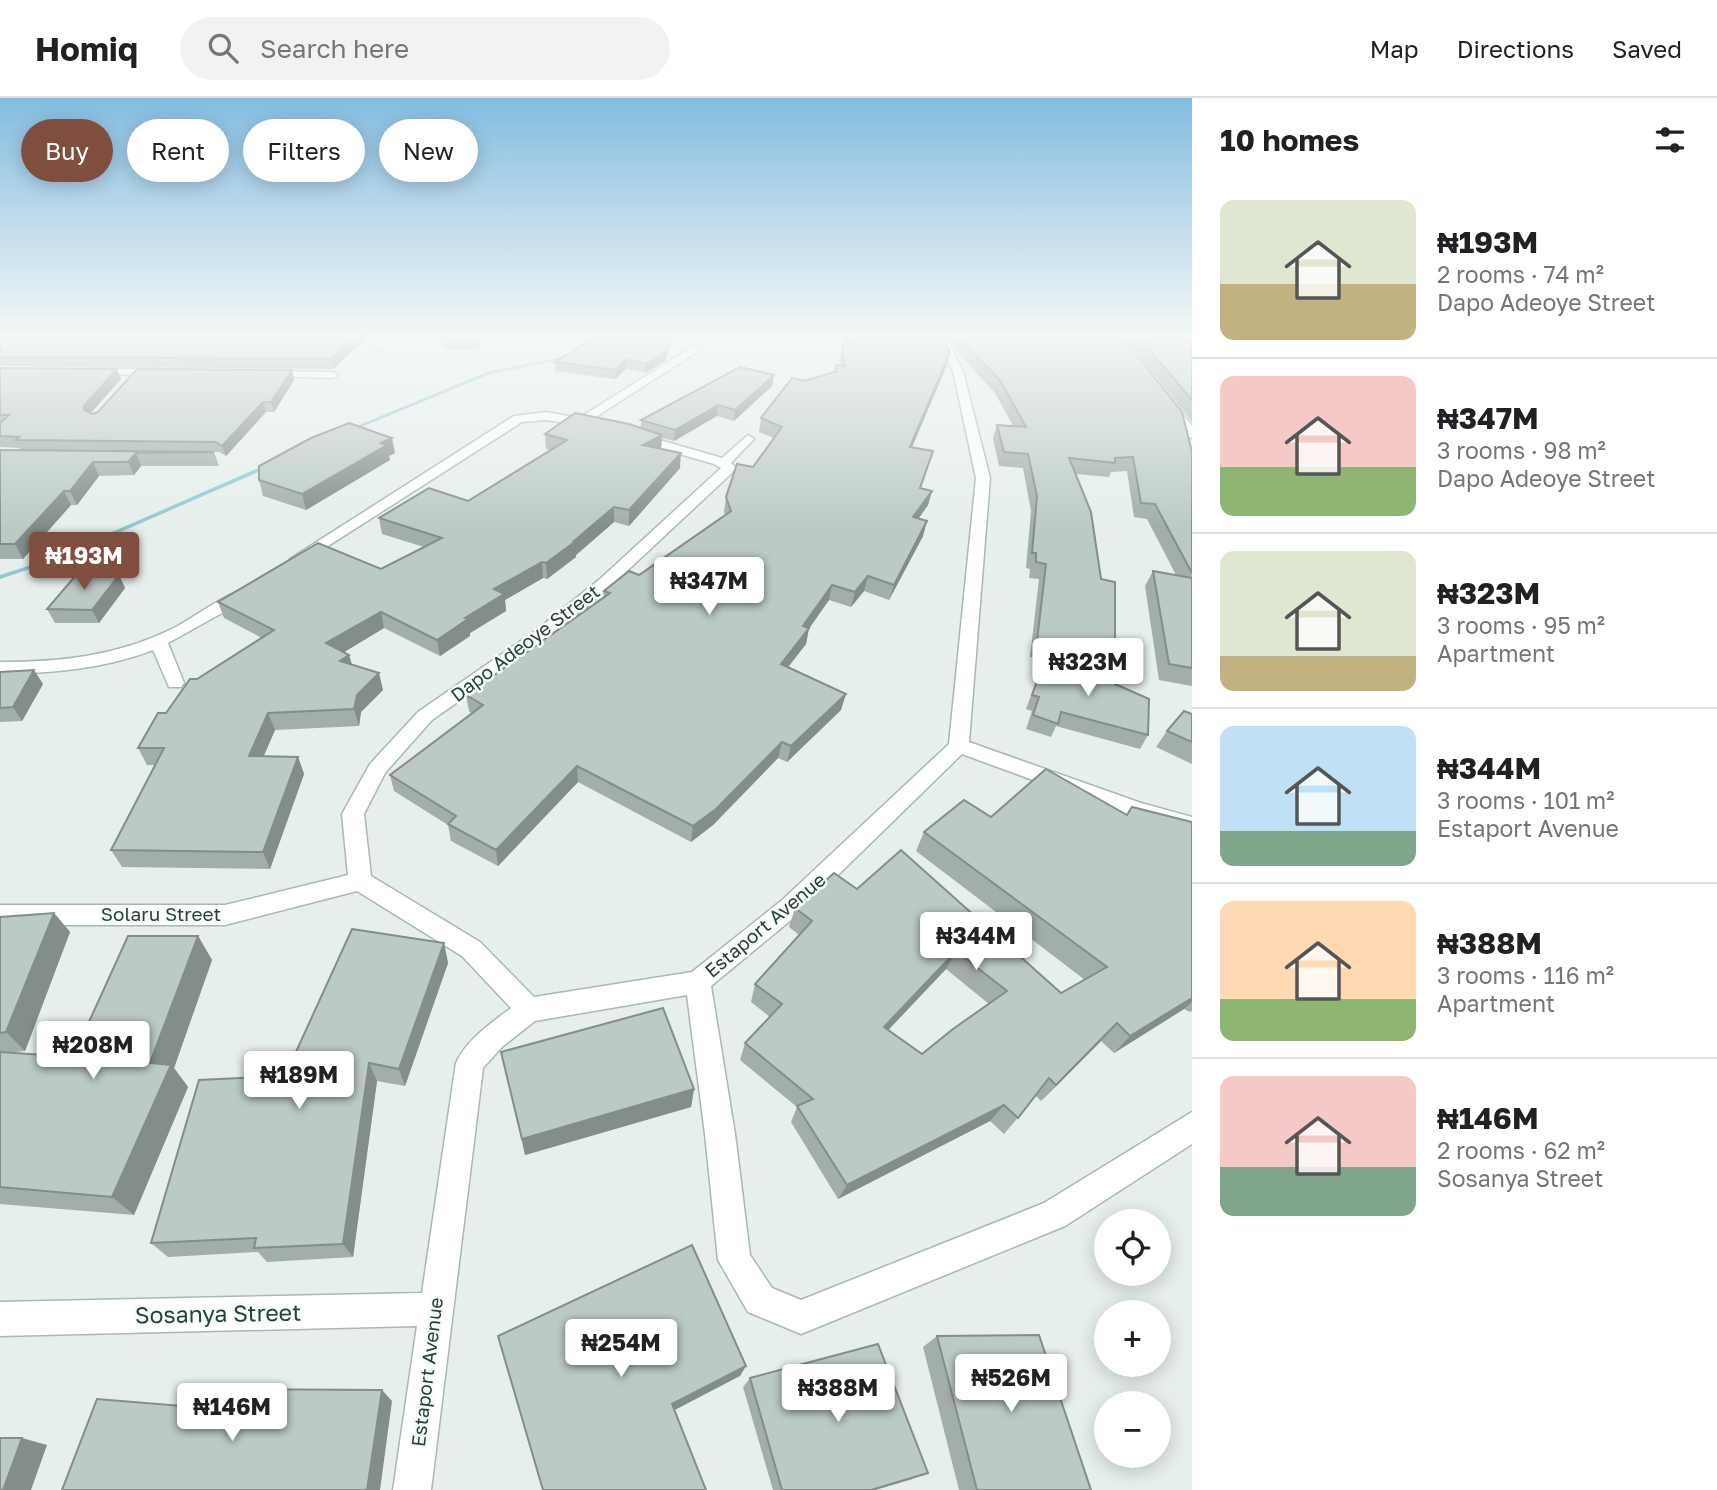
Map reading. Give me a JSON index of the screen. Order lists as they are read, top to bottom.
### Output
{
  "streets": {
    "street": [
      "Dapo Adeoye Street",
      "Solaru Street",
      "Estaport Avenue",
      "Sosanya Street"
    ]
  },
  "crossings": [
    ["Dapo Adeoye Street", "Solaru Street"],
    ["Estaport Avenue", "Sosanya Street"]
  ],
  "page": {
    "header": "Homiq",
    "search": "Search here",
    "nav": ["Map", "Directions", "Saved"],
    "heading": "10 homes",
    "chip": [
      "Buy",
      "Rent",
      "Filters",
      "New"
    ],
    "list": [
      {
        "name": "₦193M",
        "note": "2 rooms · 74 m² · Dapo Adeoye Street"
      },
      {
        "name": "₦347M",
        "note": "3 rooms · 98 m² · Dapo Adeoye Street"
      },
      {
        "name": "₦323M",
        "note": "3 rooms · 95 m² · Apartment"
      },
      {
        "name": "₦344M",
        "note": "3 rooms · 101 m² · Estaport Avenue"
      },
      {
        "name": "₦388M",
        "note": "3 rooms · 116 m² · Apartment"
      },
      {
        "name": "₦146M",
        "note": "2 rooms · 62 m² · Sosanya Street"
      }
    ],
    "price": [
      "₦193M",
      "₦347M",
      "₦323M",
      "₦344M",
      "₦208M",
      "₦189M",
      "₦254M",
      "₦526M",
      "₦388M",
      "₦146M"
    ],
    "map_buttons": ["+", "−"]
  }
}
